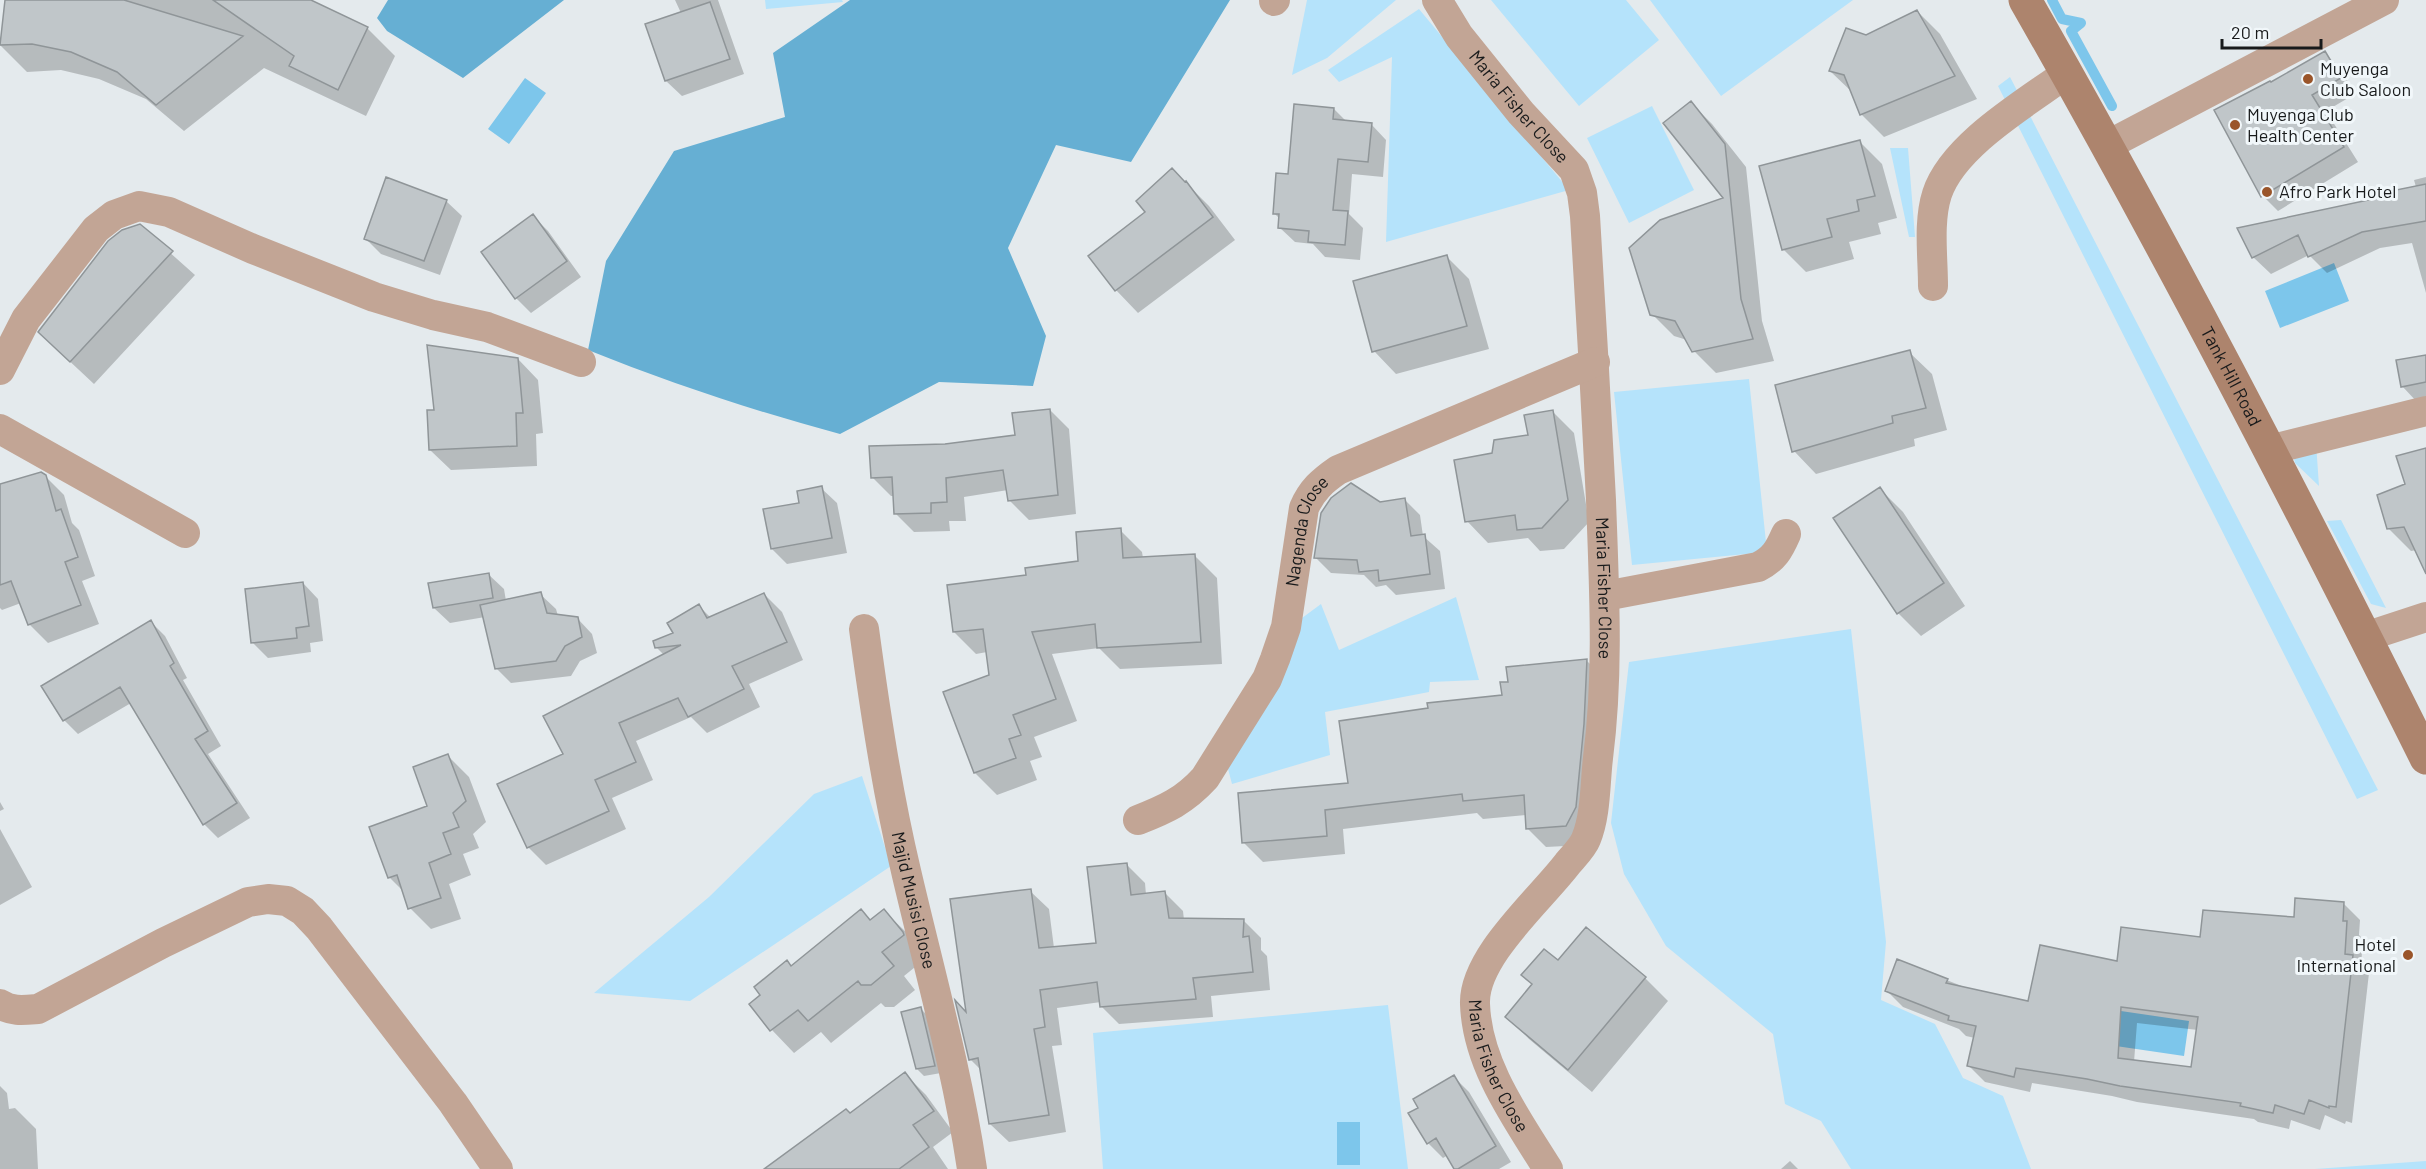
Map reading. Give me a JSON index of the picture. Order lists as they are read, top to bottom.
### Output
{
  "streets": {
    "street": [
      "Maria Fisher Close",
      "Tank Hill Road",
      "Nagenda Close",
      "Majid Musisi Close"
    ]
  },
  "crossings": [
    ["Maria Fisher Close", "Nagenda Close"]
  ],
  "places": [
    "Muyenga Club Saloon",
    "Muyenga Club Health Center",
    "Afro Park Hotel",
    "Hotel International"
  ],
  "scale_bar": "20 m"
}
